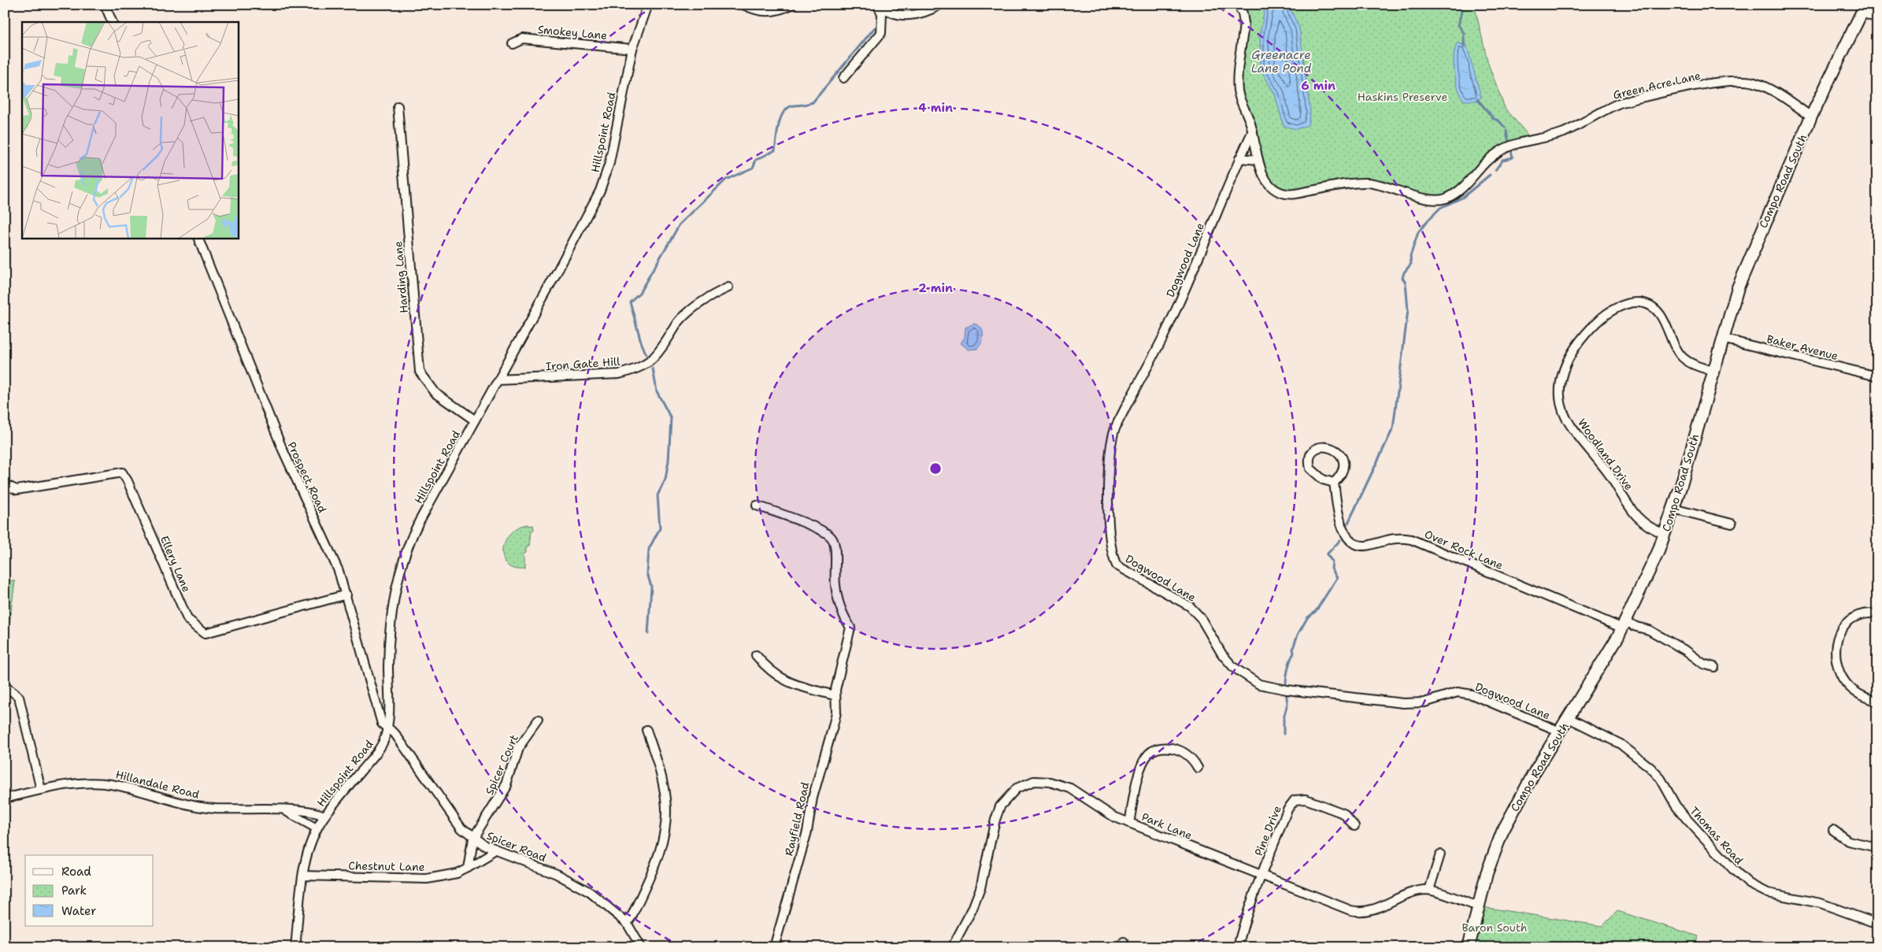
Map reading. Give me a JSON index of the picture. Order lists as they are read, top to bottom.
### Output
{
  "streets": {
    "main road": ["Compo Road South"],
    "street": [
      "Smokey Lane",
      "Green Acre Lane",
      "Hillspoint Road",
      "Dogwood Lane",
      "Harding Lane",
      "Baker Avenue",
      "Iron Gate Hill",
      "Woodland Drive",
      "Prospect Road",
      "Over Rock Lane",
      "Ellery Lane",
      "Spicer Court",
      "Hillandale Road",
      "Rayfield Road",
      "Park Lane",
      "Pine Drive",
      "Thomas Road",
      "Spicer Road",
      "Chestnut Lane"
    ]
  },
  "crossings": [
    ["Smokey Lane", "Hillspoint Road"],
    ["Green Acre Lane", "Compo Road South"],
    ["Green Acre Lane", "Dogwood Lane"],
    ["Hillspoint Road", "Harding Lane"],
    ["Hillspoint Road", "Iron Gate Hill"],
    ["Hillspoint Road", "Prospect Road"],
    ["Hillspoint Road", "Hillandale Road"],
    ["Hillspoint Road", "Spicer Road"],
    ["Hillspoint Road", "Chestnut Lane"],
    ["Compo Road South", "Dogwood Lane"],
    ["Compo Road South", "Baker Avenue"],
    ["Compo Road South", "Woodland Drive"],
    ["Compo Road South", "Over Rock Lane"],
    ["Compo Road South", "Park Lane"],
    ["Compo Road South", "Thomas Road"],
    ["Prospect Road", "Ellery Lane"],
    ["Prospect Road", "Spicer Road"],
    ["Spicer Court", "Spicer Road"],
    ["Park Lane", "Pine Drive"],
    ["Spicer Road", "Chestnut Lane"]
  ],
  "water": ["Greenacre Lane Pond"],
  "parks": ["Haskins Preserve", "Baron South"],
  "legend": ["Road", "Park", "Water"],
  "rings": ["6 min", "4 min", "2 min"]
}
